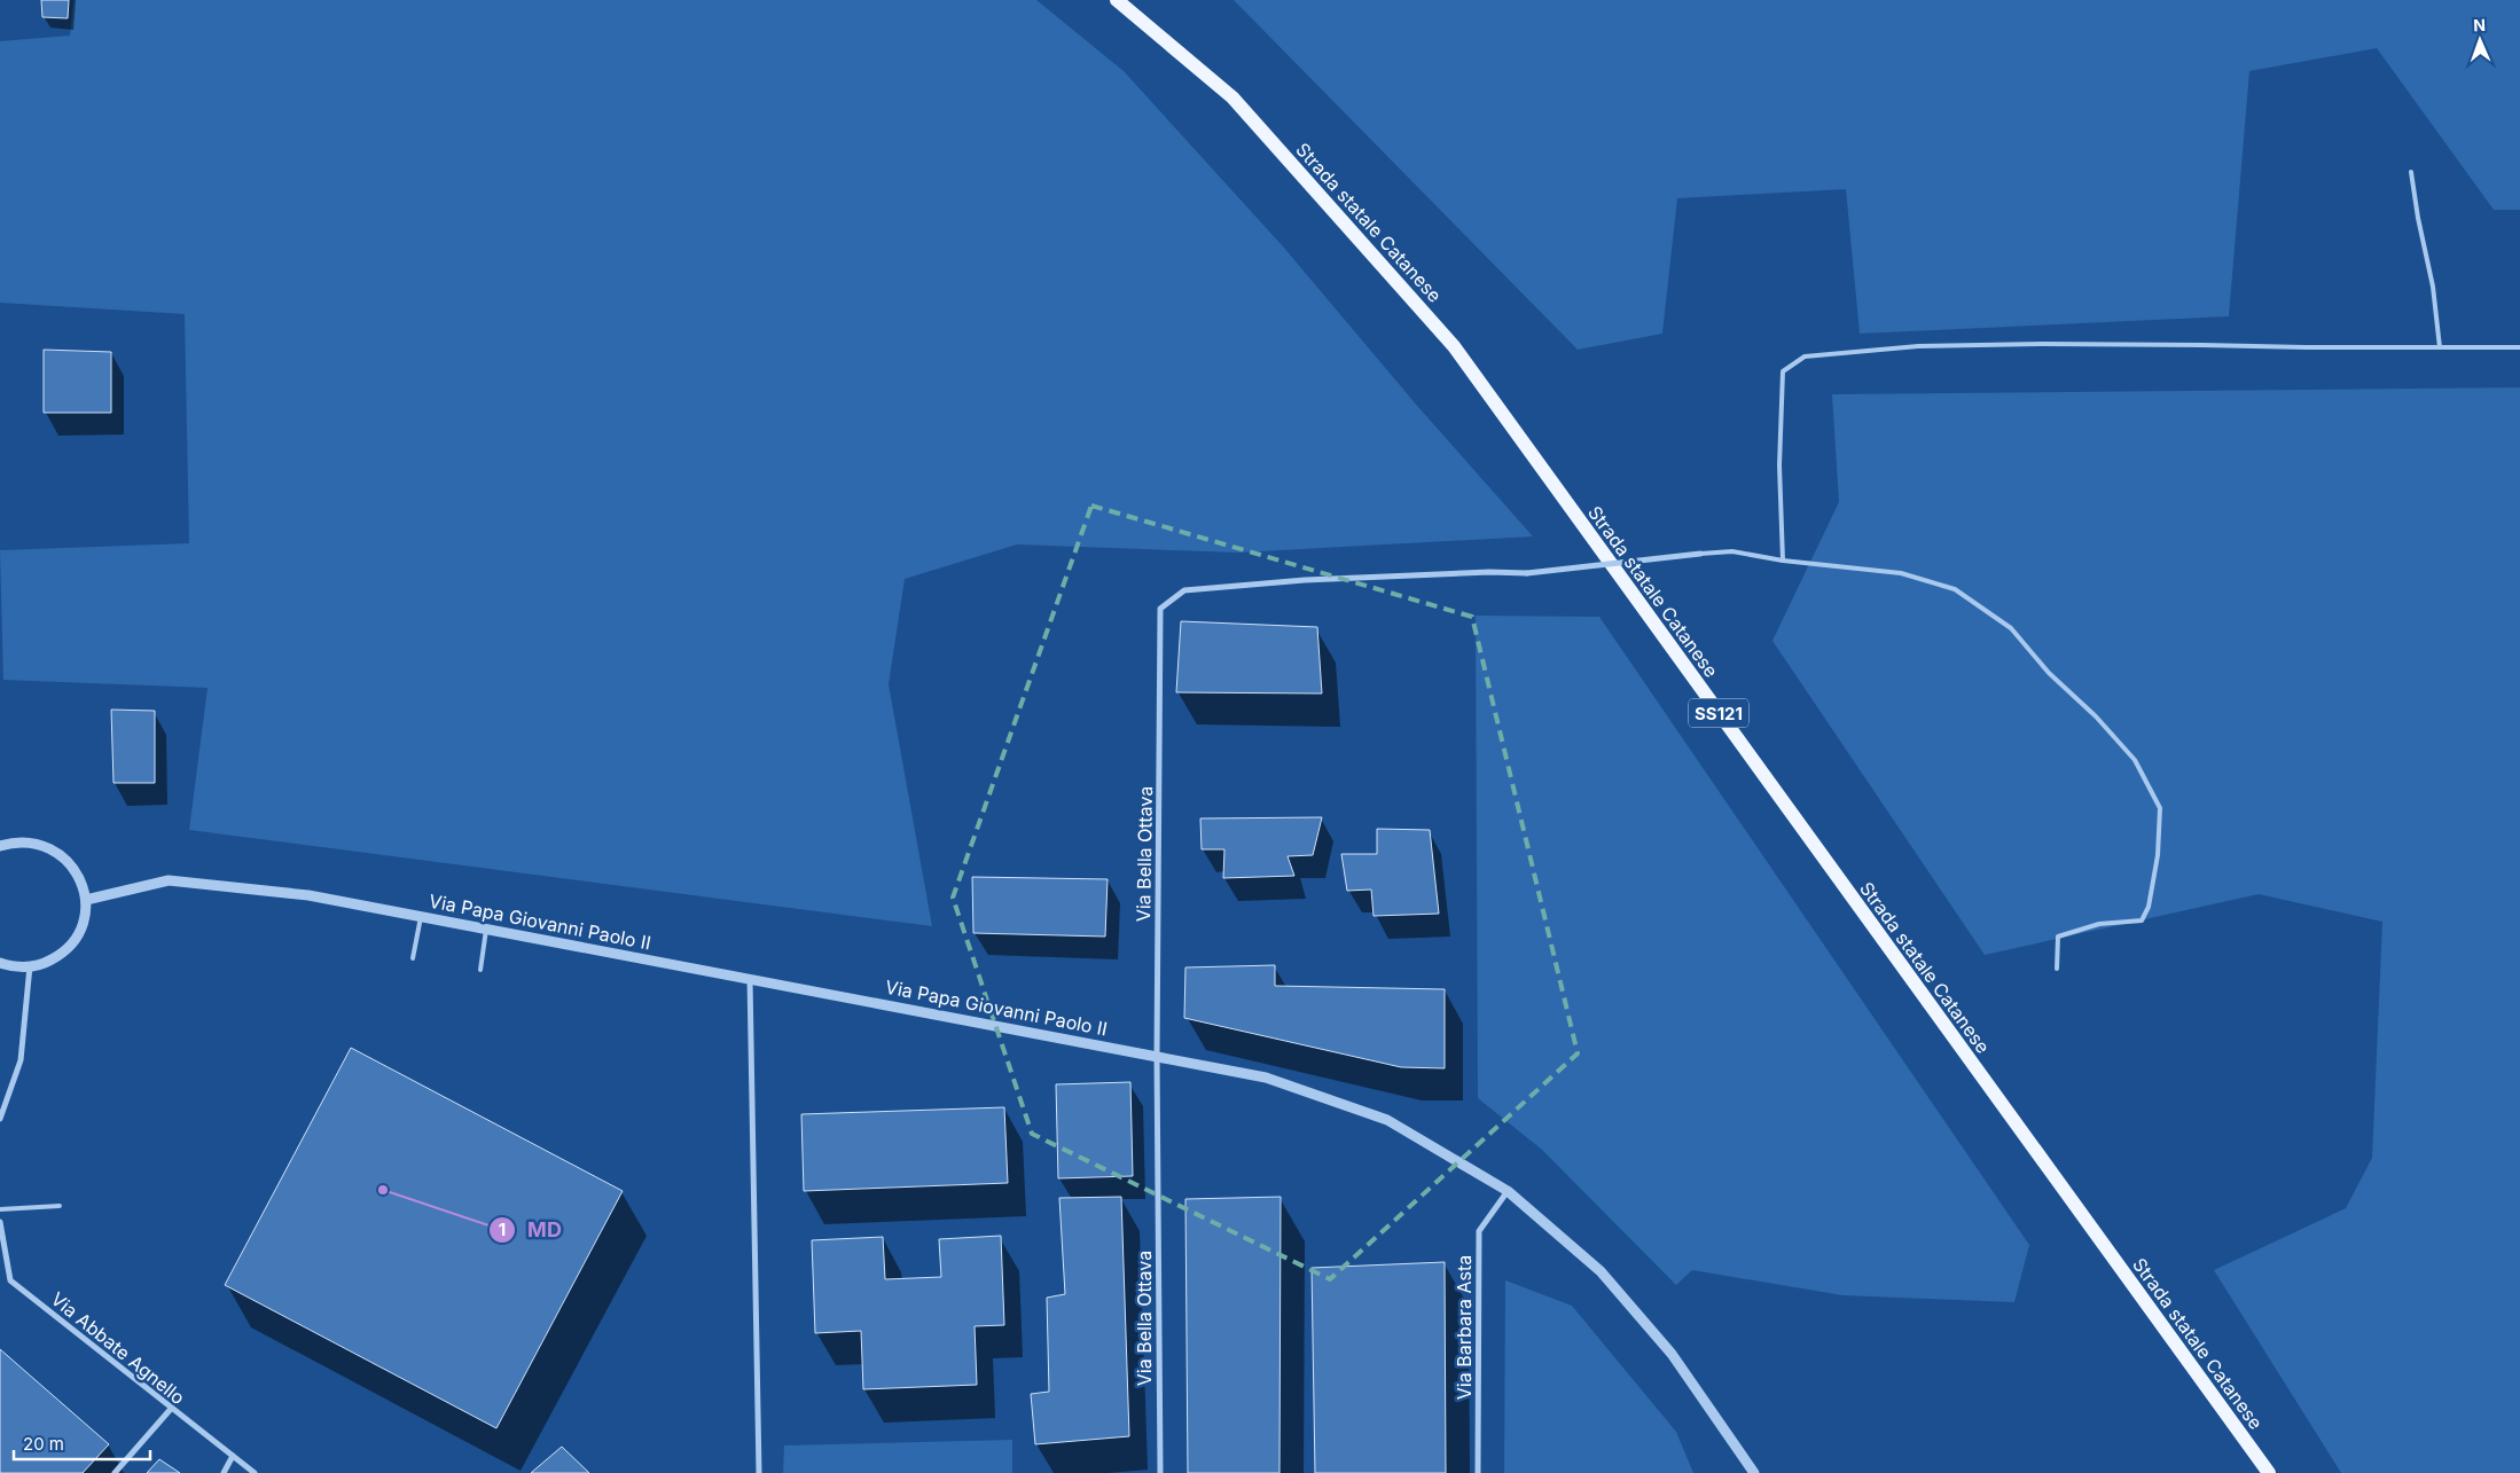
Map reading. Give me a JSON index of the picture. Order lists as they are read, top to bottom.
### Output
{
  "streets": {
    "main road": ["Strada statale Catanese", "SS121"],
    "street": [
      "Via Bella Ottava",
      "Via Papa Giovanni Paolo II",
      "Via Barbara Asta",
      "Via Abbate Agnello"
    ]
  },
  "crossings": [
    ["Via Bella Ottava", "Via Papa Giovanni Paolo II"],
    ["Via Papa Giovanni Paolo II", "Via Barbara Asta"]
  ],
  "places": ["MD"],
  "scale_bar": "20 m",
  "north": "top"
}
